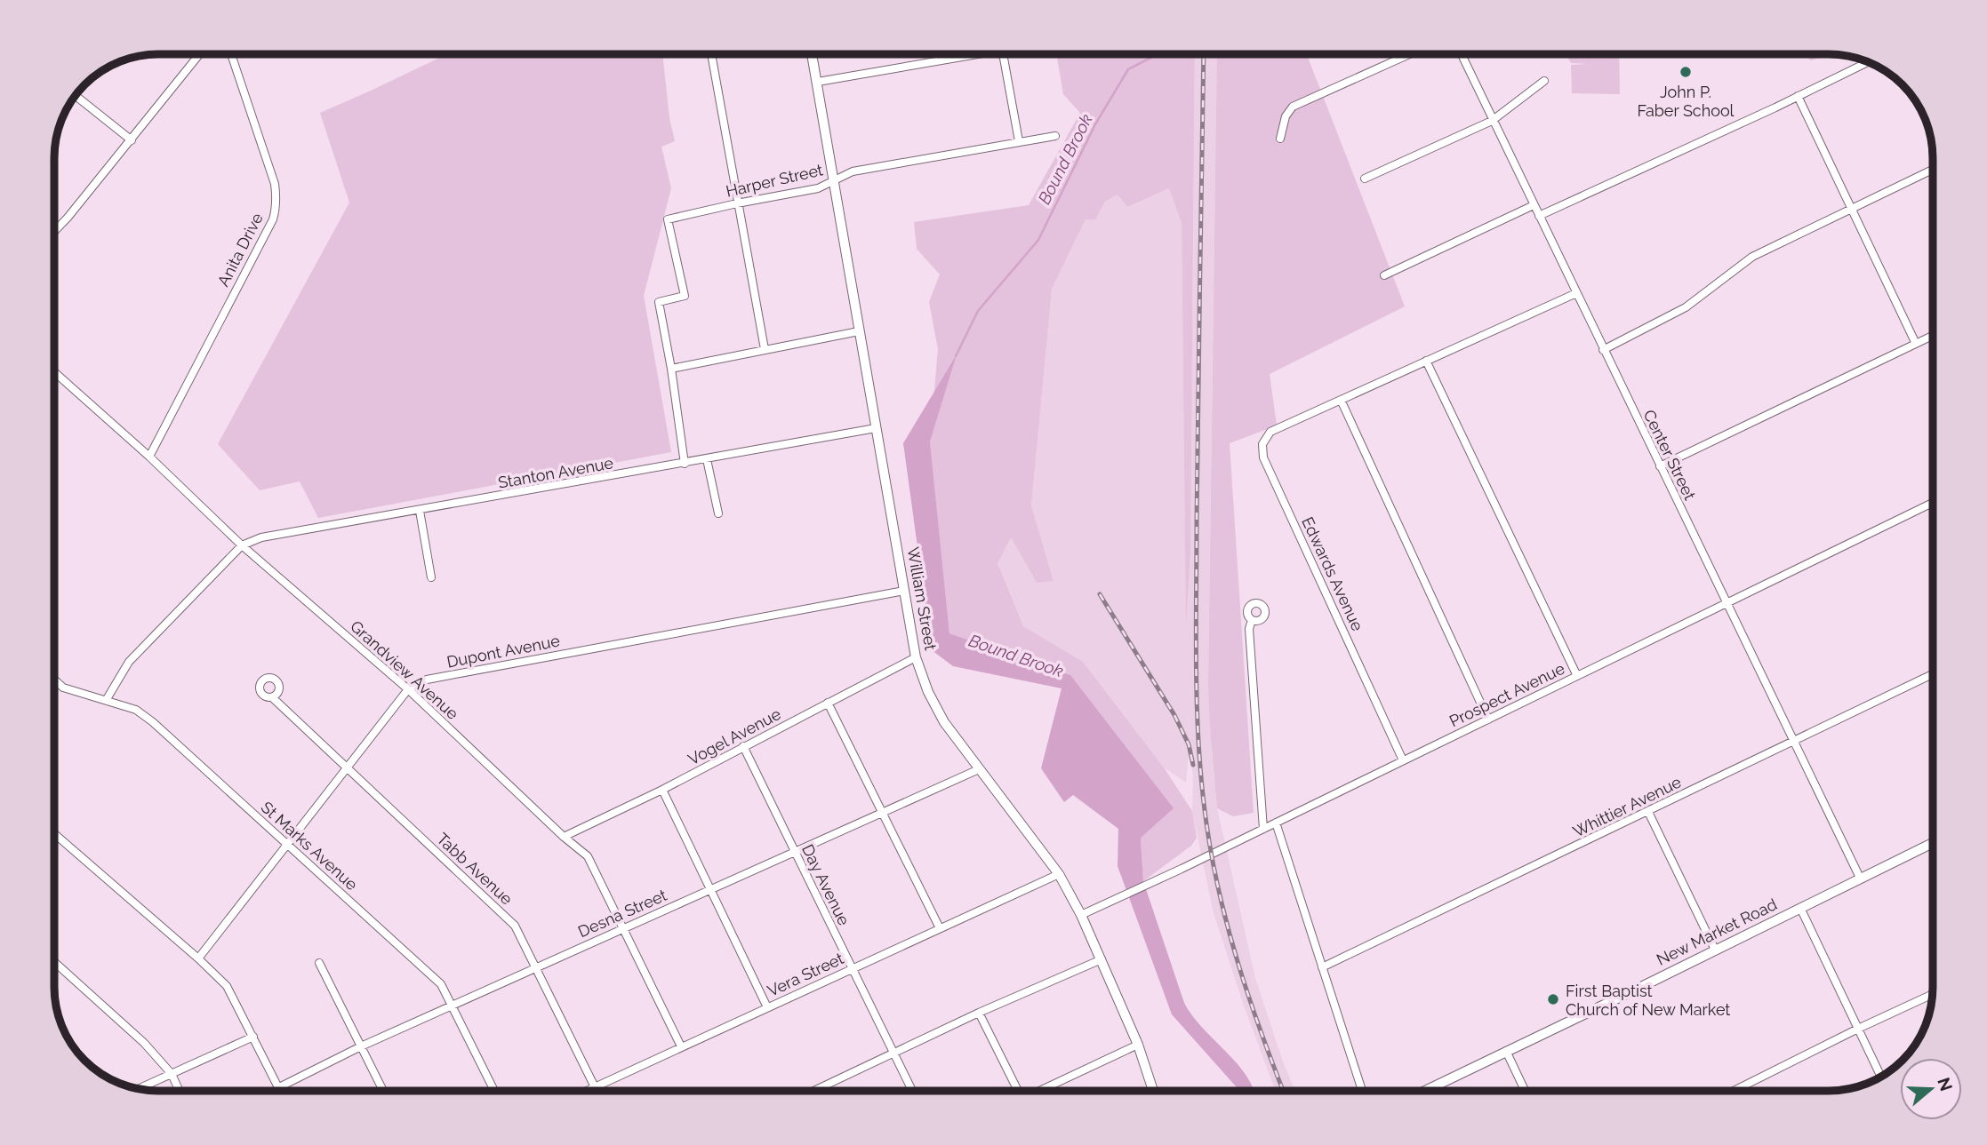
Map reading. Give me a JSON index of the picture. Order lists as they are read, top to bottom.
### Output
{
  "streets": {
    "main road": ["William Street", "New Market Road"],
    "street": [
      "Harper Street",
      "Anita Drive",
      "Center Street",
      "Stanton Avenue",
      "Edwards Avenue",
      "Dupont Avenue",
      "Grandview Avenue",
      "Prospect Avenue",
      "Vogel Avenue",
      "Whittier Avenue",
      "St Marks Avenue",
      "Tabb Avenue",
      "Day Avenue",
      "Desna Street",
      "Vera Street"
    ]
  },
  "crossings": [
    ["Harper Street", "William Street"],
    ["Anita Drive", "Grandview Avenue"],
    ["Center Street", "Edwards Avenue"],
    ["Center Street", "Prospect Avenue"],
    ["Center Street", "Whittier Avenue"],
    ["Center Street", "New Market Road"],
    ["Stanton Avenue", "William Street"],
    ["Stanton Avenue", "Grandview Avenue"],
    ["Edwards Avenue", "Prospect Avenue"],
    ["William Street", "Dupont Avenue"],
    ["William Street", "Prospect Avenue"],
    ["William Street", "Vogel Avenue"],
    ["William Street", "Desna Street"],
    ["William Street", "Vera Street"],
    ["Dupont Avenue", "Grandview Avenue"],
    ["Dupont Avenue", "St Marks Avenue"],
    ["Dupont Avenue", "Tabb Avenue"],
    ["Grandview Avenue", "Vogel Avenue"],
    ["Grandview Avenue", "Desna Street"],
    ["Grandview Avenue", "Vera Street"],
    ["Vogel Avenue", "Day Avenue"],
    ["St Marks Avenue", "Desna Street"],
    ["Tabb Avenue", "Desna Street"],
    ["Tabb Avenue", "Vera Street"],
    ["Day Avenue", "Desna Street"],
    ["Day Avenue", "Vera Street"]
  ],
  "water": ["Bound Brook"],
  "places": ["John P. Faber School", "First Baptist Church of New Market"],
  "north": "right"
}
